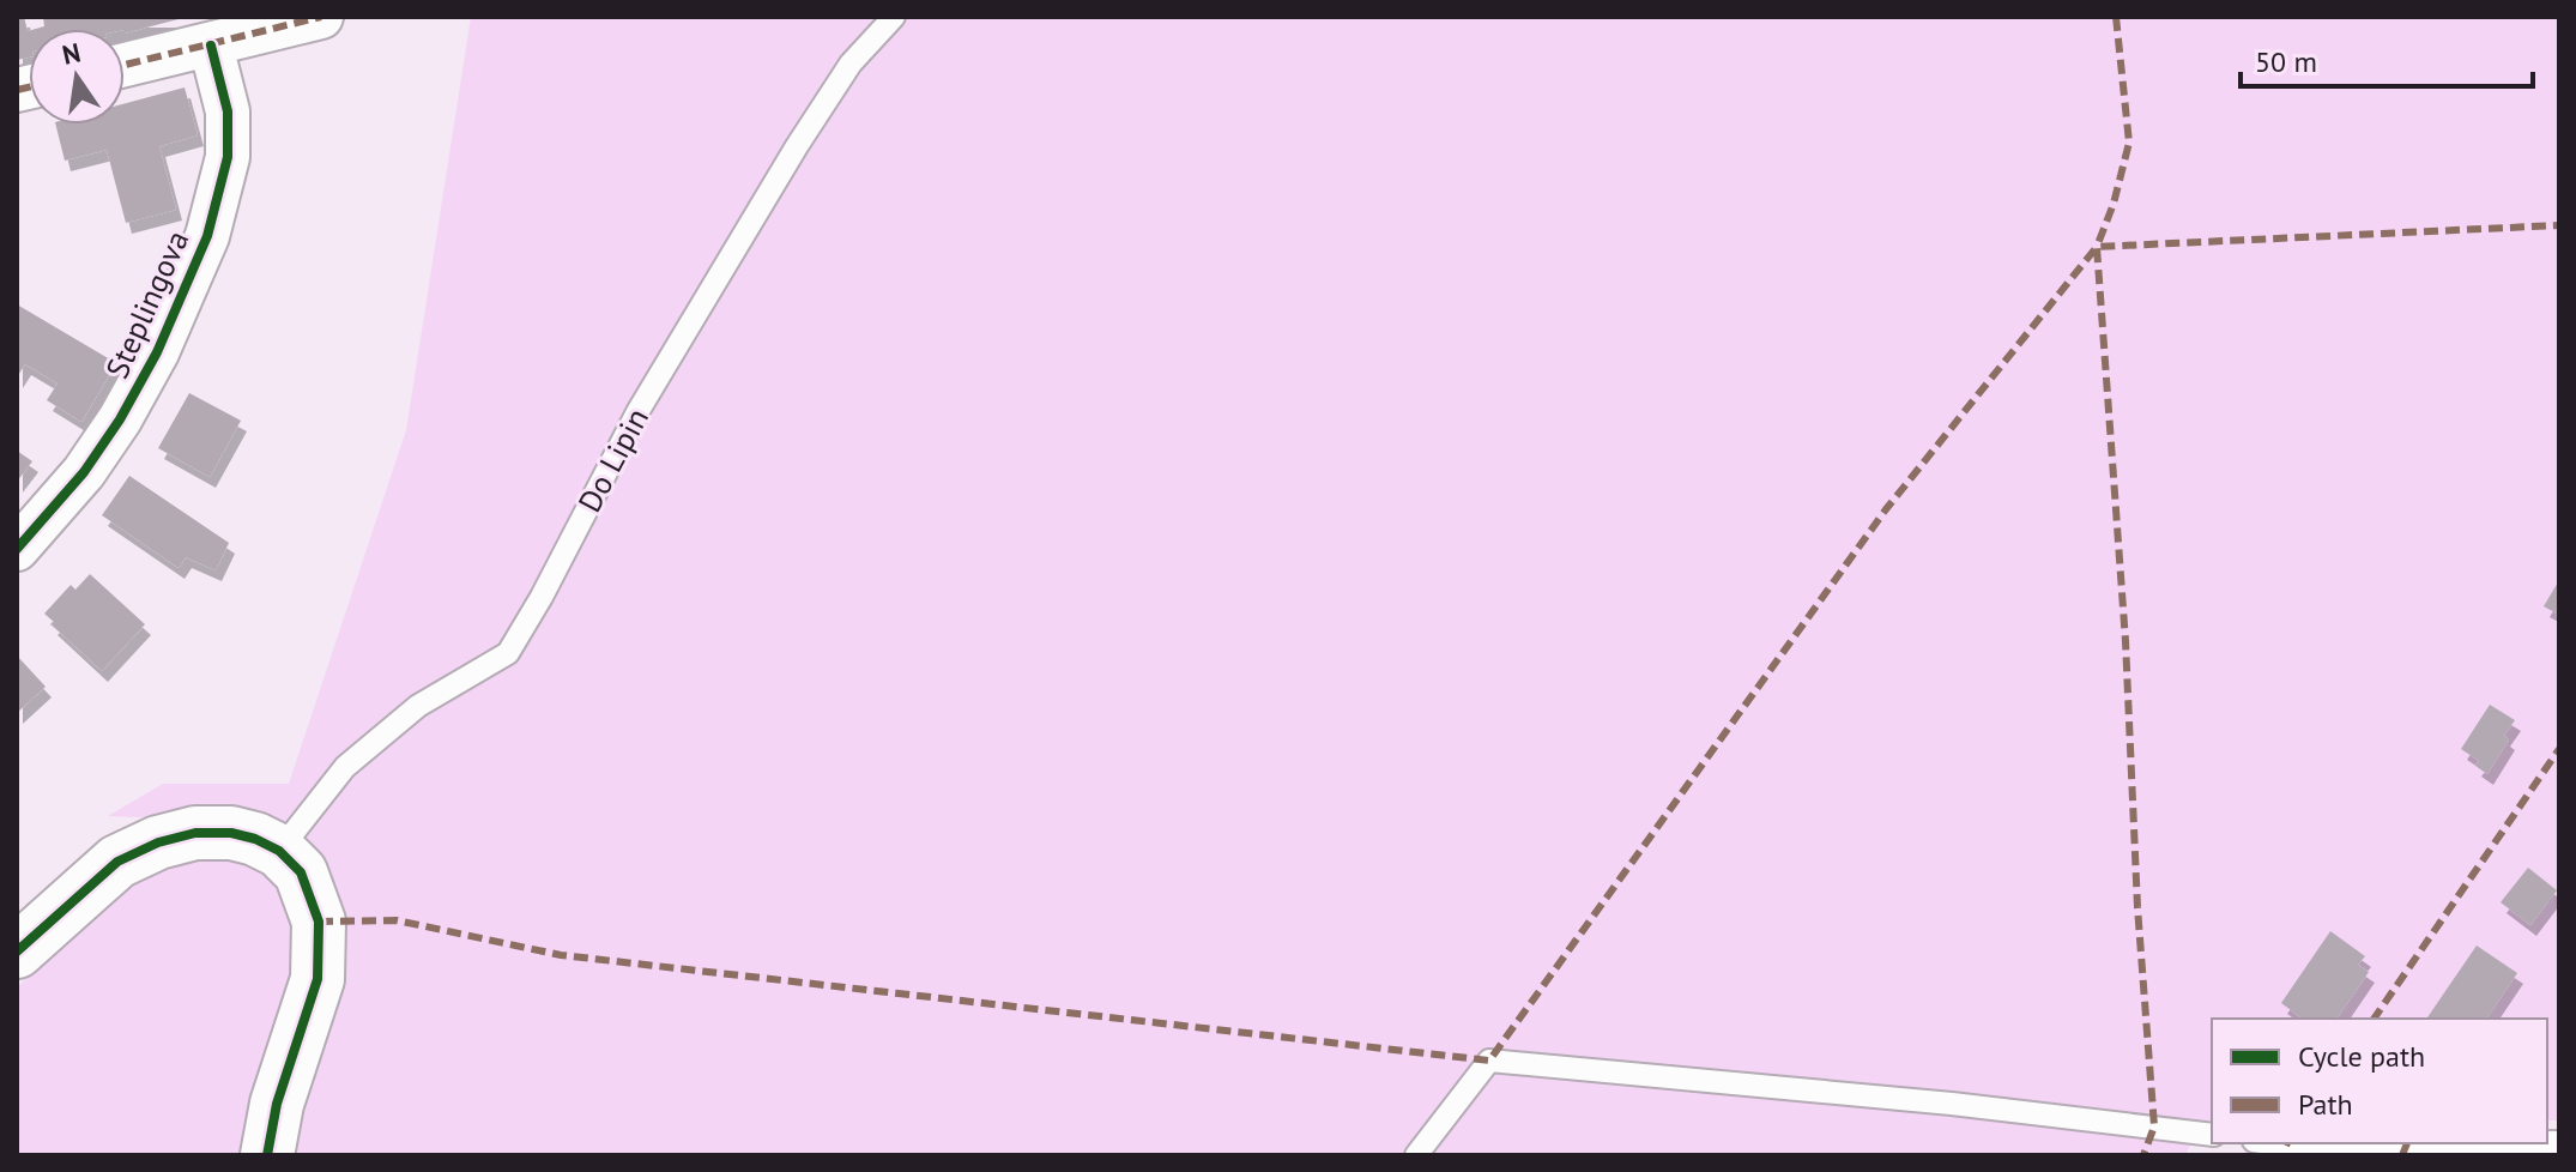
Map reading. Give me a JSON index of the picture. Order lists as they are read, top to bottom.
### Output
{
  "streets": {
    "street": ["Steplingova"],
    "lane": ["Do Lipin"]
  },
  "legend": ["Cycle path", "Path"],
  "scale_bar": "50 m",
  "north": "top"
}
